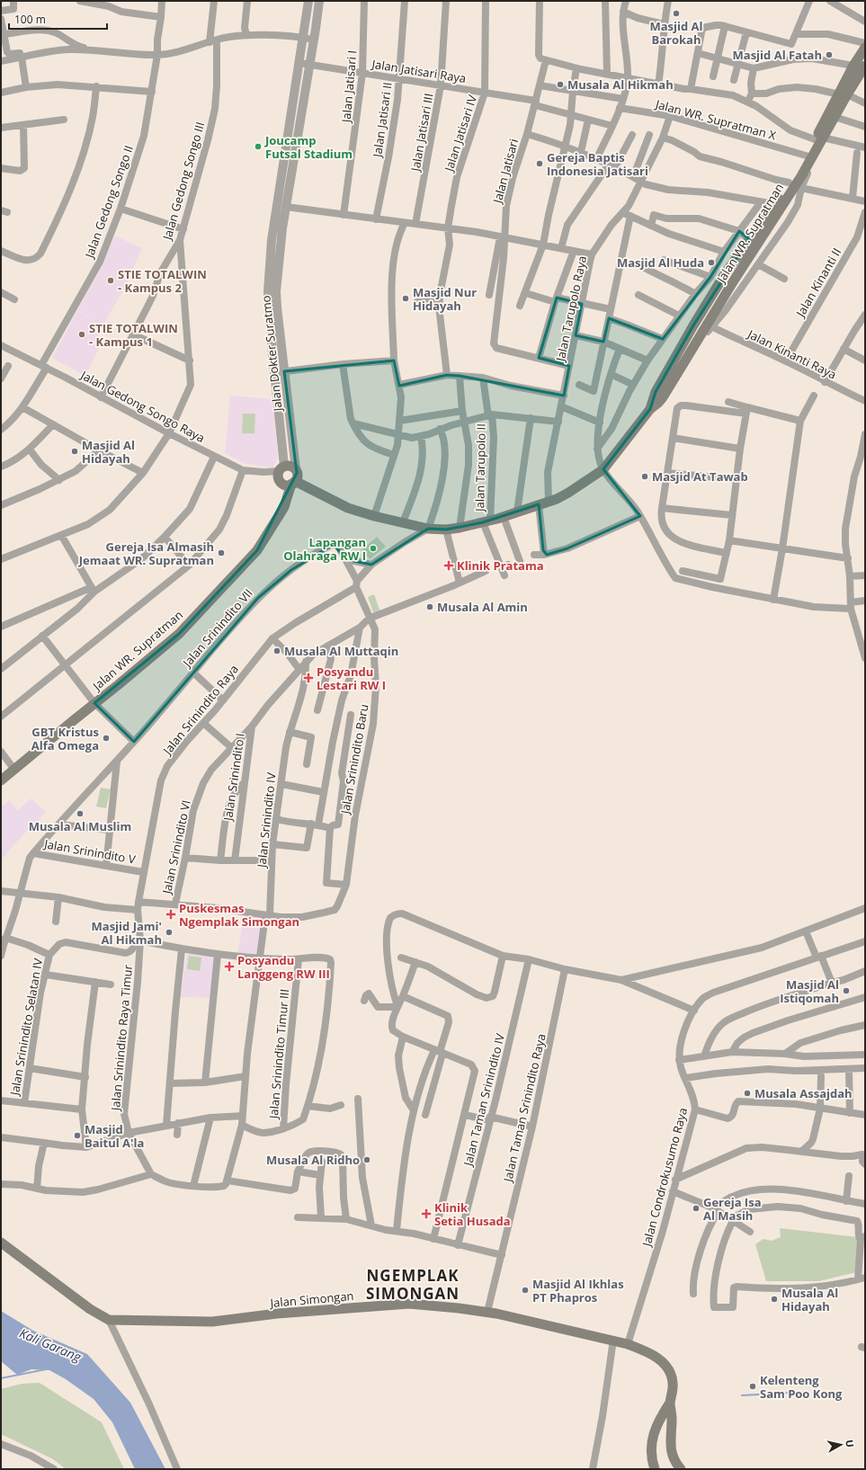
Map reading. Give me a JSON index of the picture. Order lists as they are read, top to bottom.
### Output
{
  "streets": {
    "main road": ["Jalan WR. Supratman", "Jalan Simongan"],
    "street": [
      "Jalan Jatisari Raya",
      "Jalan Jatisari I",
      "Jalan Jatisari II",
      "Jalan WR. Supratman X",
      "Jalan Jatisari III",
      "Jalan Jatisari IV",
      "Jalan Jatisari",
      "Jalan Gedong Songo III",
      "Jalan Gedong Songo II",
      "Jalan Kinanti II",
      "Jalan Tarupolo Raya",
      "Jalan Dokter Suratmo",
      "Jalan Kinanti Raya",
      "Jalan Gedong Songo Raya",
      "Jalan Tarupolo II",
      "Jalan Srinindito VII",
      "Jalan Srinindito Raya",
      "Jalan Srinindito Baru",
      "Jalan Srinindito I",
      "Jalan Srinindito IV",
      "Jalan Srinindito VI",
      "Jalan Srinindito V",
      "Jalan Srinindito Selatan IV",
      "Jalan Srinindito Raya Timur",
      "Jalan Srinindito Timur III",
      "Jalan Taman Srinindito IV",
      "Jalan Taman Srinindito Raya",
      "Jalan Condrokusumo Raya"
    ]
  },
  "crossings": [
    ["Jalan Jatisari Raya", "Jalan Jatisari I"],
    ["Jalan Jatisari Raya", "Jalan Jatisari II"],
    ["Jalan Jatisari Raya", "Jalan Jatisari III"],
    ["Jalan Jatisari Raya", "Jalan Jatisari IV"],
    ["Jalan Jatisari Raya", "Jalan Jatisari"],
    ["Jalan Jatisari Raya", "Jalan Dokter Suratmo"],
    ["Jalan WR. Supratman X", "Jalan WR. Supratman"],
    ["Jalan WR. Supratman X", "Jalan Tarupolo Raya"],
    ["Jalan Gedong Songo III", "Jalan Gedong Songo Raya"],
    ["Jalan Gedong Songo II", "Jalan Gedong Songo Raya"],
    ["Jalan WR. Supratman", "Jalan Tarupolo Raya"],
    ["Jalan WR. Supratman", "Jalan Dokter Suratmo"],
    ["Jalan WR. Supratman", "Jalan Gedong Songo Raya"],
    ["Jalan WR. Supratman", "Jalan Tarupolo II"],
    ["Jalan WR. Supratman", "Jalan Srinindito Raya"],
    ["Jalan Kinanti II", "Jalan Kinanti Raya"],
    ["Jalan Dokter Suratmo", "Jalan Gedong Songo Raya"],
    ["Jalan Srinindito VII", "Jalan Srinindito Baru"],
    ["Jalan Srinindito VII", "Jalan Srinindito V"],
    ["Jalan Srinindito Raya", "Jalan Srinindito Baru"],
    ["Jalan Srinindito Raya", "Jalan Srinindito V"],
    ["Jalan Srinindito Raya", "Jalan Srinindito Raya Timur"],
    ["Jalan Srinindito Baru", "Jalan Srinindito I"],
    ["Jalan Srinindito Baru", "Jalan Srinindito IV"],
    ["Jalan Srinindito I", "Jalan Srinindito IV"],
    ["Jalan Srinindito I", "Jalan Srinindito VI"],
    ["Jalan Taman Srinindito Raya", "Jalan Simongan"],
    ["Jalan Condrokusumo Raya", "Jalan Simongan"]
  ],
  "districts": ["NGEMPLAK SIMONGAN"],
  "water": ["Kali Garang"],
  "places": {
    "other": [
      "Masjid Al Barokah",
      "Masjid Al Fatah",
      "Musala Al Hikmah",
      "Joucamp Futsal Stadium",
      "Gereja Baptis Indonesia Jatisari",
      "Masjid Al Huda",
      "STIE TOTALWIN - Kampus 2",
      "Masjid Nur Hidayah",
      "STIE TOTALWIN - Kampus 1",
      "Masjid Al Hidayah",
      "Masjid At Tawab",
      "Lapangan Olahraga RW I",
      "Gereja Isa Almasih Jemaat WR. Supratman",
      "Musala Al Amin",
      "Musala Al Muttaqin",
      "GBT Kristus Alfa Omega",
      "Musala Al Muslim",
      "Masjid Jami' Al Hikmah",
      "Masjid Al Istiqomah",
      "Musala Assajdah",
      "Masjid Baitul A'la",
      "Musala Al Ridho",
      "Gereja Isa Al Masih",
      "Masjid Al Ikhlas PT Phapros",
      "Musala Al Hidayah",
      "Kelenteng Sam Poo Kong"
    ],
    "health": [
      "Klinik Pratama",
      "Posyandu Lestari RW I",
      "Puskesmas Ngemplak Simongan",
      "Posyandu Langgeng RW III",
      "Klinik Setia Husada"
    ]
  },
  "scale_bar": "100 m",
  "north": "right"
}
